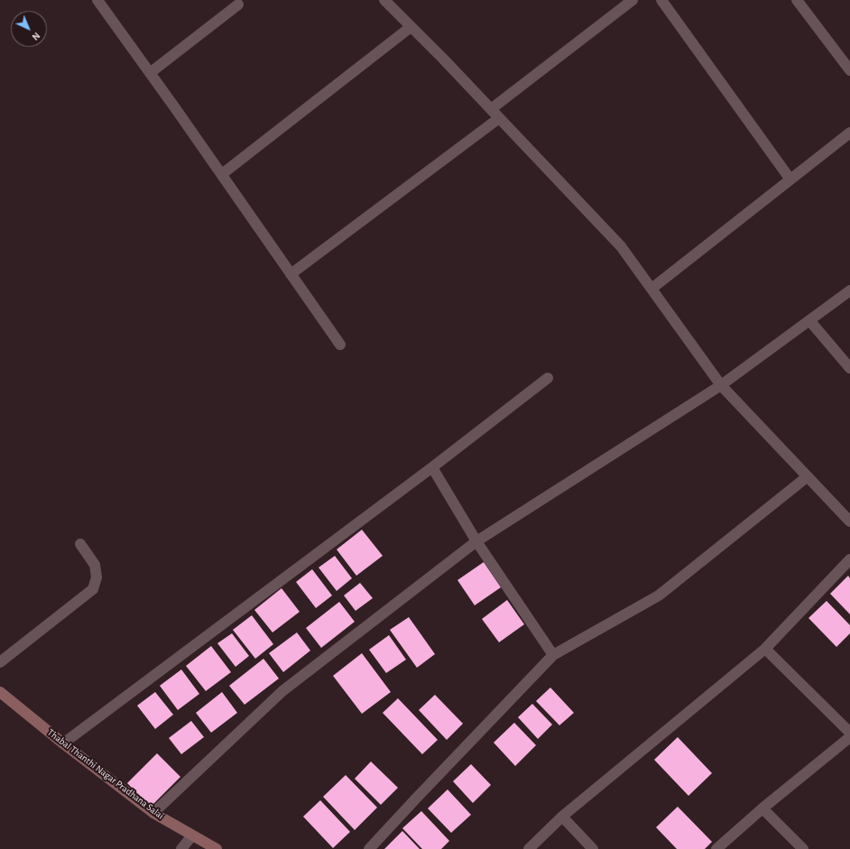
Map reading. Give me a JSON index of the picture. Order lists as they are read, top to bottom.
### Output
{
  "streets": {
    "main road": ["Thabal Thanthi Nagar Pradhana Salai"]
  },
  "north": "bottom right"
}
